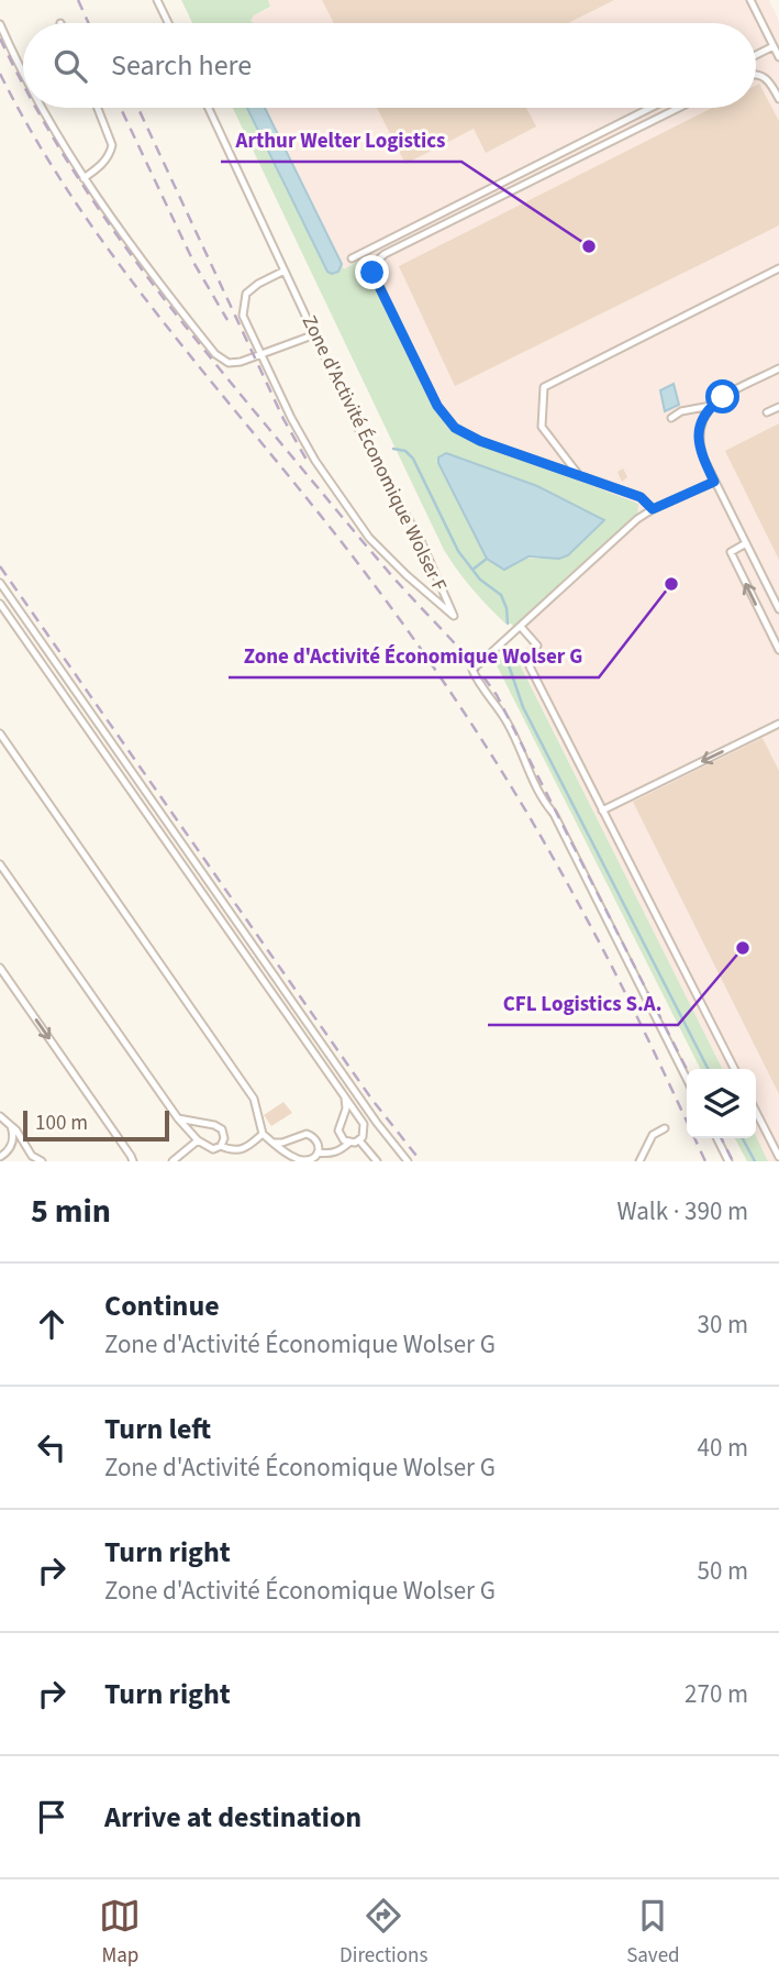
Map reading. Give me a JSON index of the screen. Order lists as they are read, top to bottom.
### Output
{
  "streets": {
    "lane": ["Zone d'Activité Économique Wolser F"]
  },
  "places": ["Arthur Welter Logistics", "Zone d'Activité Économique Wolser G", "CFL Logistics S.A."],
  "scale_bar": "100 m",
  "page": {
    "search": "Search here",
    "scale": "100 m",
    "heading": ["5 min", "Walk · 390 m"],
    "list": [
      ["Continue", "Zone d'Activité Économique Wolser G", "30 m"],
      ["Turn left", "Zone d'Activité Économique Wolser G", "40 m"],
      ["Turn right", "Zone d'Activité Économique Wolser G", "50 m"],
      ["Turn right", "270 m"],
      "Arrive at destination"
    ],
    "nav": ["Map", "Directions", "Saved"]
  }
}
